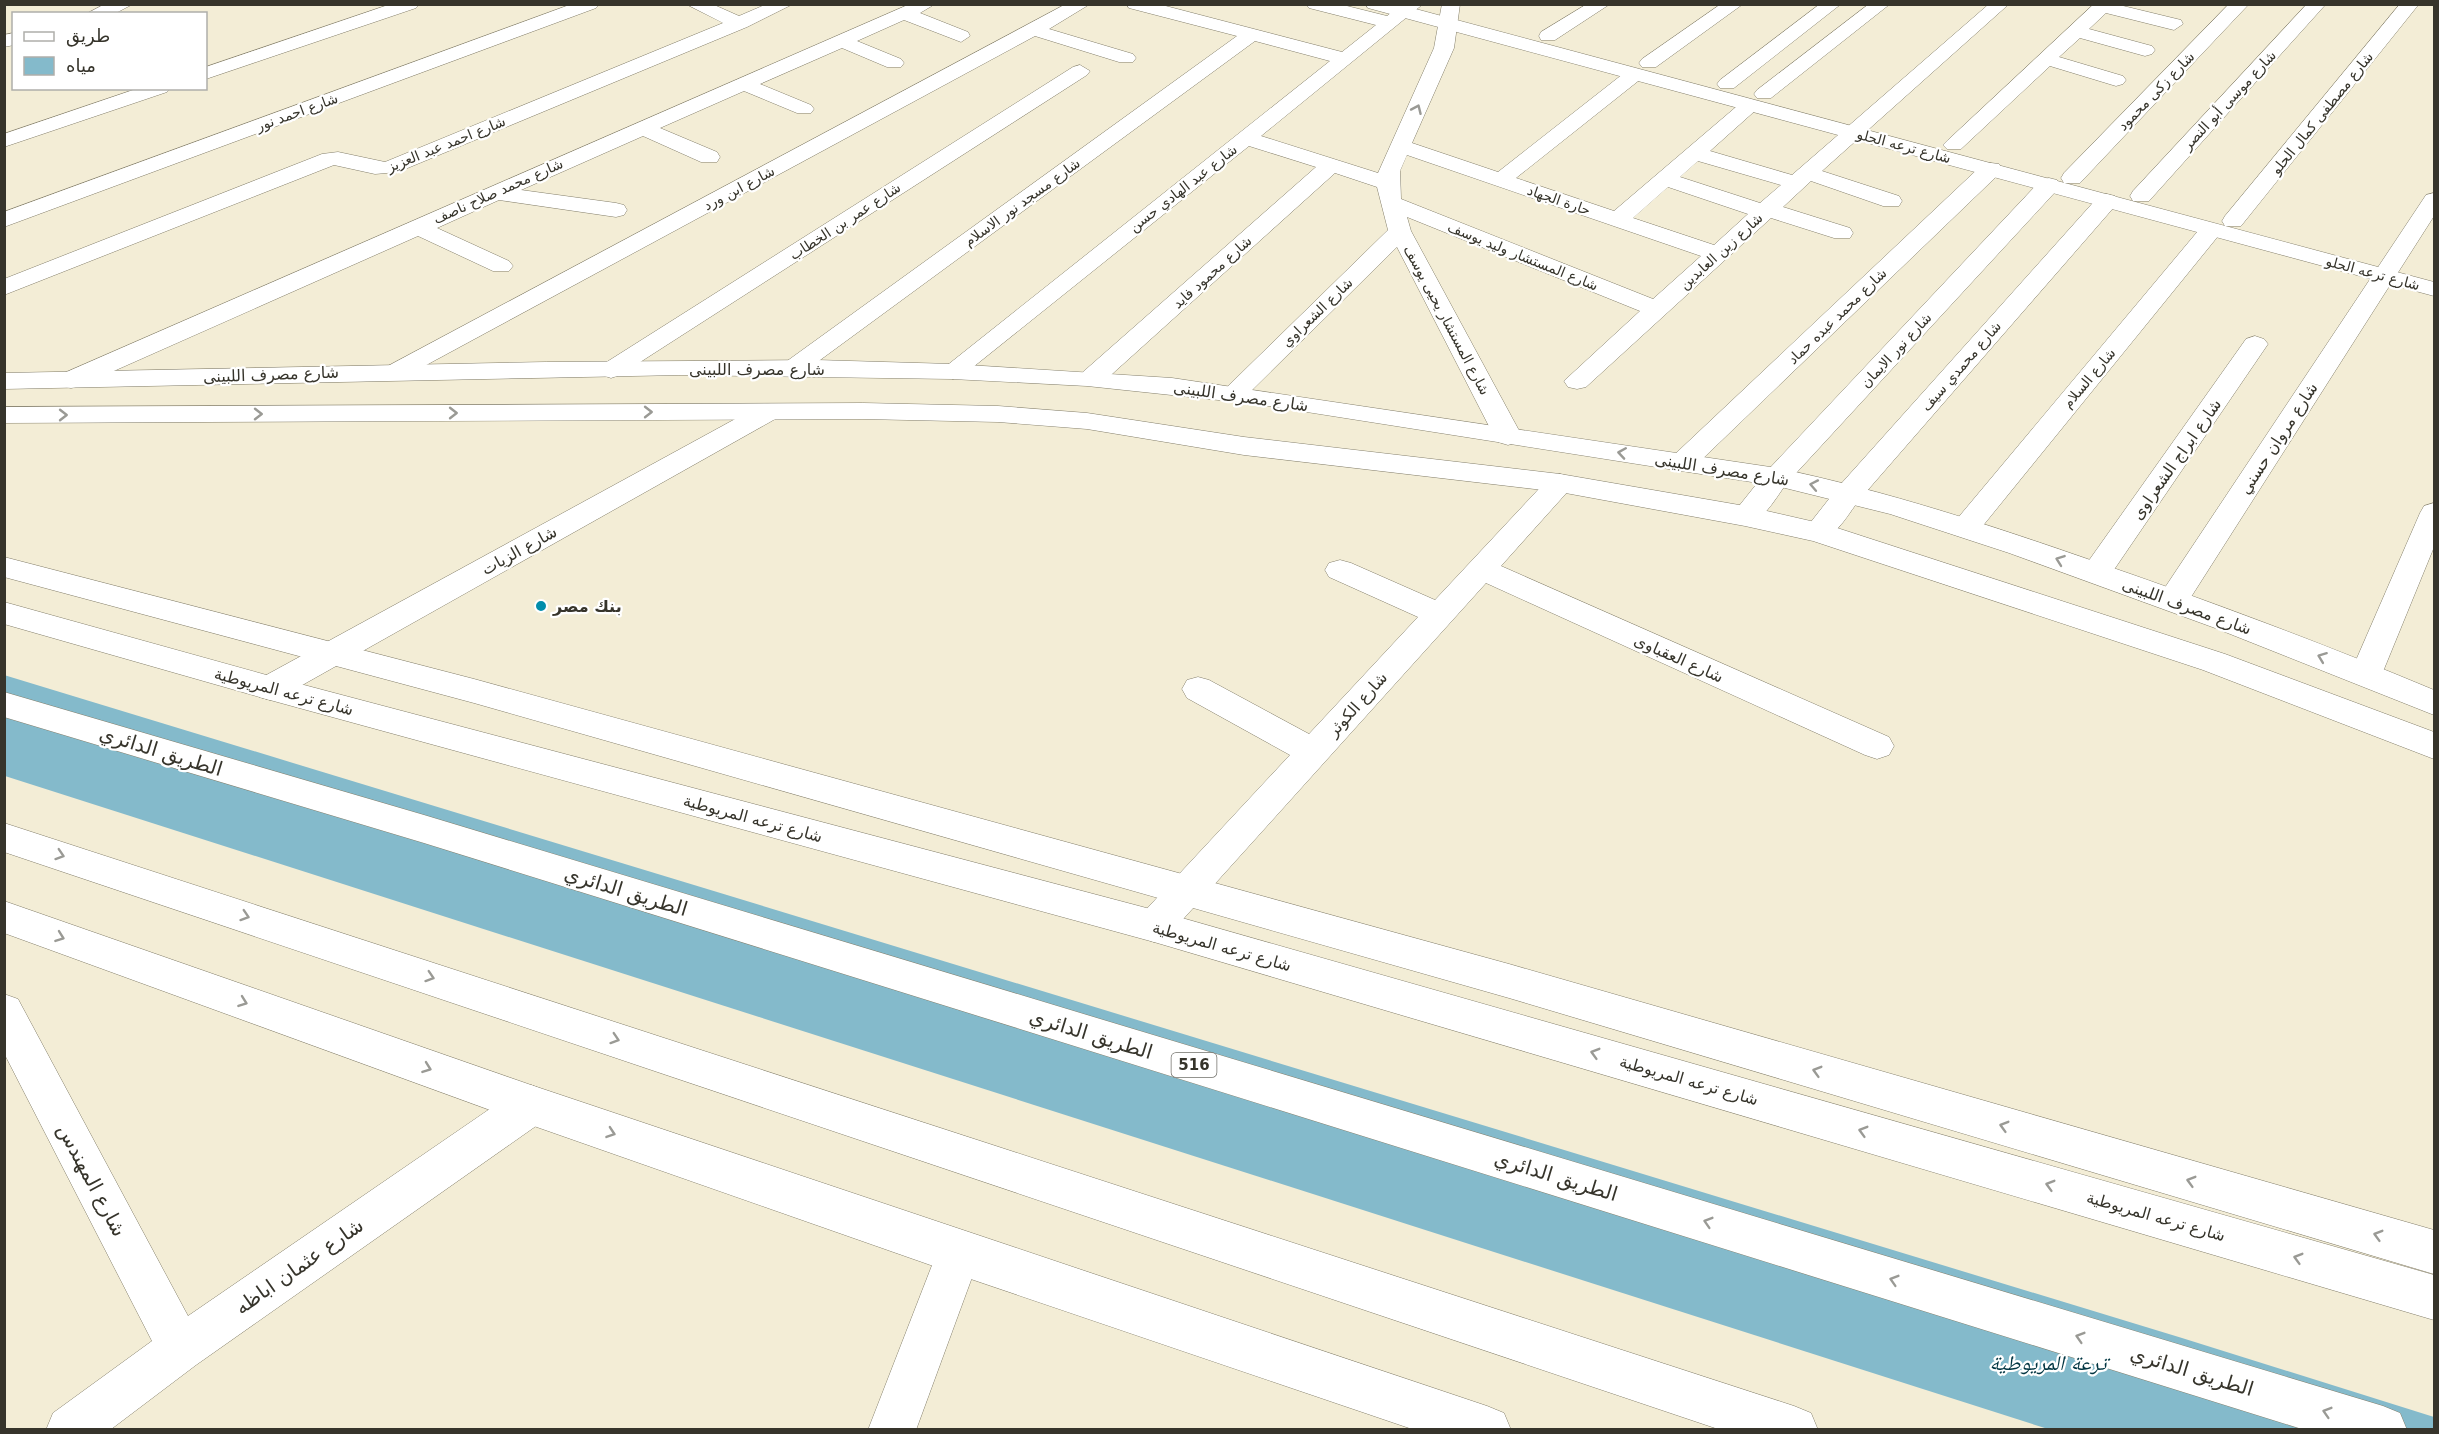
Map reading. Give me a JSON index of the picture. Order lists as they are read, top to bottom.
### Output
{
  "streets": {
    "main road": [
      "شارع زكى محمود",
      "شارع موسى أبو النصر",
      "شارع احمد نور",
      "شارع مصطفى كمال الحلو",
      "شارع احمد عبد العزيز",
      "شارع ترعه الحلو",
      "شارع ابن ورد",
      "شارع عبد الهادي حسن",
      "شارع محمد صلاح ناصف",
      "حارة الجهاد",
      "شارع مسجد نور الاسلام",
      "شارع عمر بن الخطاب",
      "شارع زين العابدين",
      "شارع المستشار وليد يوسف",
      "شارع محمود فايد",
      "شارع الشعراوي",
      "شارع محمد عبده حماد",
      "شارع المستشار يحيى يوسف",
      "شارع نور الايمان",
      "شارع محمدي سيف",
      "شارع مصرف اللبينى",
      "شارع السلام",
      "شارع مروان حسني",
      "شارع ابراج الشعراوى",
      "شارع الزيات",
      "شارع العقباوى",
      "شارع ترعه المريوطية",
      "شارع الكوثر",
      "الطريق الدائري",
      "516",
      "شارع المهندس",
      "شارع عثمان اباظه"
    ]
  },
  "crossings": [
    ["شارع زكى محمود", "شارع ترعه الحلو"],
    ["شارع زكى محمود", "شارع نور الايمان"],
    ["شارع موسى أبو النصر", "شارع ترعه الحلو"],
    ["شارع مصطفى كمال الحلو", "شارع ترعه الحلو"],
    ["شارع مصطفى كمال الحلو", "شارع السلام"],
    ["شارع ترعه الحلو", "شارع عبد الهادي حسن"],
    ["شارع ترعه الحلو", "شارع زين العابدين"],
    ["شارع ترعه الحلو", "شارع محمد عبده حماد"],
    ["شارع ترعه الحلو", "شارع نور الايمان"],
    ["شارع ترعه الحلو", "شارع محمدي سيف"],
    ["شارع ترعه الحلو", "شارع السلام"],
    ["شارع ترعه الحلو", "شارع مروان حسني"],
    ["شارع ابن ورد", "شارع مصرف اللبينى"],
    ["شارع عبد الهادي حسن", "شارع المستشار وليد يوسف"],
    ["شارع عبد الهادي حسن", "شارع مصرف اللبينى"],
    ["شارع محمد صلاح ناصف", "شارع مصرف اللبينى"],
    ["حارة الجهاد", "شارع زين العابدين"],
    ["شارع مسجد نور الاسلام", "شارع مصرف اللبينى"],
    ["شارع عمر بن الخطاب", "شارع مصرف اللبينى"],
    ["شارع زين العابدين", "شارع المستشار وليد يوسف"],
    ["شارع المستشار وليد يوسف", "شارع محمود فايد"],
    ["شارع المستشار وليد يوسف", "شارع المستشار يحيى يوسف"],
    ["شارع محمود فايد", "شارع مصرف اللبينى"],
    ["شارع الشعراوي", "شارع المستشار يحيى يوسف"],
    ["شارع الشعراوي", "شارع مصرف اللبينى"],
    ["شارع محمد عبده حماد", "شارع مصرف اللبينى"],
    ["شارع المستشار يحيى يوسف", "شارع مصرف اللبينى"],
    ["شارع نور الايمان", "شارع مصرف اللبينى"],
    ["شارع محمدي سيف", "شارع مصرف اللبينى"],
    ["شارع مصرف اللبينى", "شارع السلام"],
    ["شارع مصرف اللبينى", "شارع مروان حسني"],
    ["شارع مصرف اللبينى", "شارع ابراج الشعراوى"],
    ["شارع الزيات", "شارع ترعه المريوطية"],
    ["شارع العقباوى", "شارع الكوثر"],
    ["شارع ترعه المريوطية", "شارع الكوثر"],
    ["شارع المهندس", "شارع عثمان اباظه"]
  ],
  "water": ["ترعة المريوطية"],
  "places": ["بنك مصر"],
  "legend": ["طريق", "مياه"]
}
